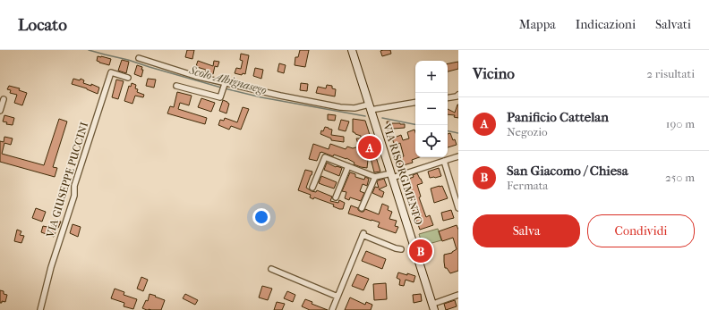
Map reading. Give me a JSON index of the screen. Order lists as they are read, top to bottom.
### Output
{
  "streets": {
    "main road": ["VIA RISORGIMENTO"],
    "street": ["VIA GIUSEPPE PUCCINI"]
  },
  "water": ["Scolo Albignasego"],
  "page": {
    "header": "Locato",
    "nav": ["Mappa", "Indicazioni", "Salvati"],
    "heading": ["Vicino", "2 risultati"],
    "map_buttons": ["+", "−"],
    "list": [
      {
        "mark": "A",
        "name": "Panificio Cattelan",
        "note": "Negozio",
        "value": "190 m"
      },
      {
        "mark": "B",
        "name": "San Giacomo / Chiesa",
        "note": "Fermata",
        "value": "250 m"
      }
    ],
    "pins": ["A", "B"],
    "buttons": ["Salva", "Condividi"]
  }
}
